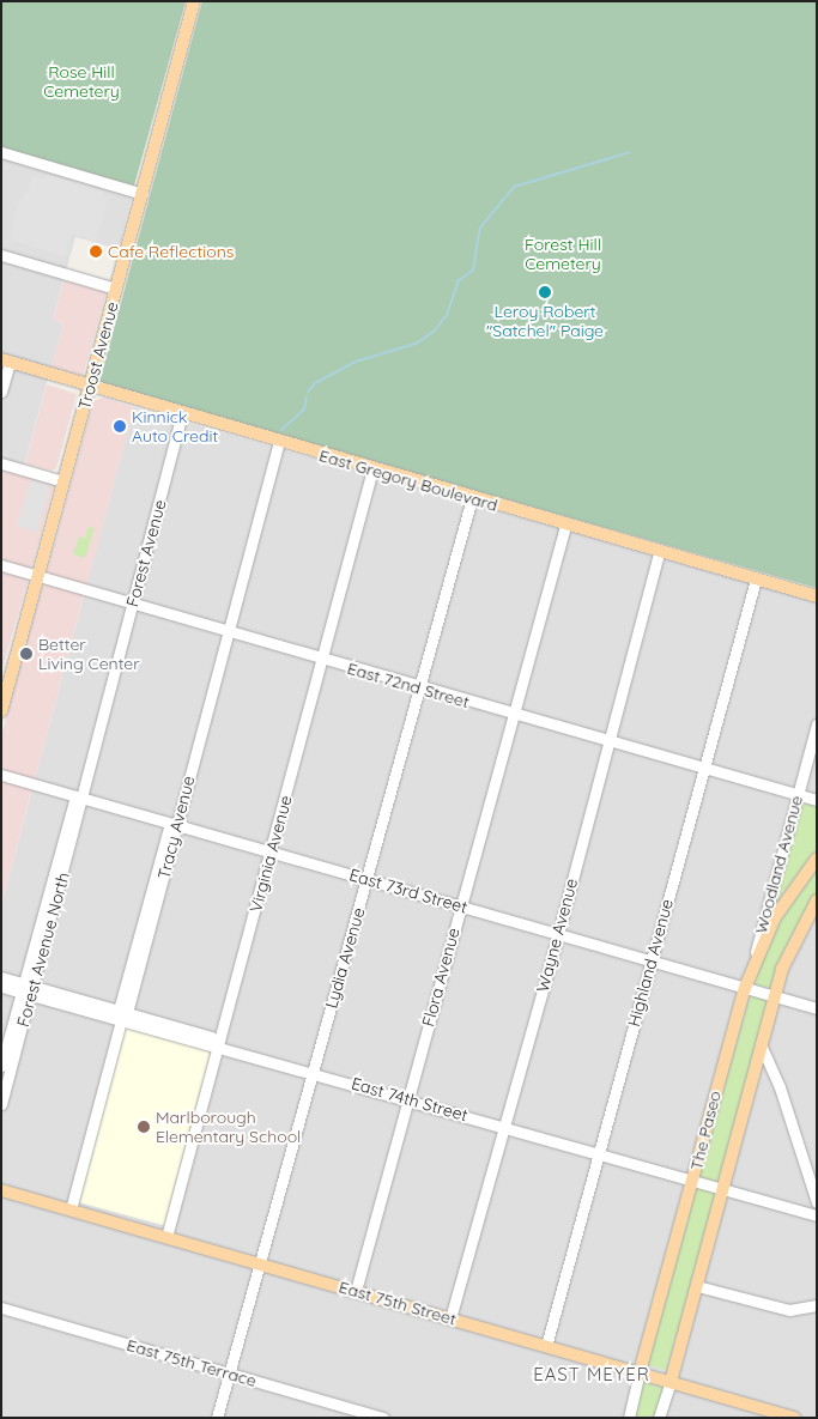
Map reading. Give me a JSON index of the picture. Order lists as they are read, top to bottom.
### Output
{
  "streets": {
    "main road": [
      "Troost Avenue",
      "East Gregory Boulevard",
      "The Paseo",
      "East 75th Street"
    ],
    "street": [
      "Forest Avenue",
      "East 72nd Street",
      "Tracy Avenue",
      "Virginia Avenue",
      "Woodland Avenue",
      "East 73rd Street",
      "Wayne Avenue",
      "Forest Avenue North",
      "Lydia Avenue",
      "Highland Avenue",
      "Flora Avenue",
      "East 74th Street",
      "East 75th Terrace"
    ]
  },
  "crossings": [
    ["Troost Avenue", "East Gregory Boulevard"],
    ["Troost Avenue", "East 72nd Street"],
    ["East Gregory Boulevard", "Forest Avenue"],
    ["East Gregory Boulevard", "Tracy Avenue"],
    ["East Gregory Boulevard", "Virginia Avenue"],
    ["East Gregory Boulevard", "Wayne Avenue"],
    ["East Gregory Boulevard", "Lydia Avenue"],
    ["East Gregory Boulevard", "Highland Avenue"],
    ["East Gregory Boulevard", "Flora Avenue"],
    ["Forest Avenue", "East 72nd Street"],
    ["Forest Avenue", "East 73rd Street"],
    ["Forest Avenue", "Forest Avenue North"],
    ["Forest Avenue", "East 74th Street"],
    ["East 72nd Street", "Tracy Avenue"],
    ["East 72nd Street", "Virginia Avenue"],
    ["East 72nd Street", "Woodland Avenue"],
    ["East 72nd Street", "Wayne Avenue"],
    ["East 72nd Street", "Lydia Avenue"],
    ["East 72nd Street", "Highland Avenue"],
    ["East 72nd Street", "Flora Avenue"],
    ["Tracy Avenue", "East 73rd Street"],
    ["Tracy Avenue", "East 74th Street"],
    ["Tracy Avenue", "East 75th Street"],
    ["Virginia Avenue", "East 73rd Street"],
    ["Virginia Avenue", "East 74th Street"],
    ["Virginia Avenue", "East 75th Street"],
    ["Woodland Avenue", "The Paseo"],
    ["East 73rd Street", "Wayne Avenue"],
    ["East 73rd Street", "Lydia Avenue"],
    ["East 73rd Street", "Highland Avenue"],
    ["East 73rd Street", "Flora Avenue"],
    ["East 73rd Street", "The Paseo"],
    ["Wayne Avenue", "East 74th Street"],
    ["Wayne Avenue", "East 75th Street"],
    ["Forest Avenue North", "East 74th Street"],
    ["Lydia Avenue", "East 74th Street"],
    ["Lydia Avenue", "East 75th Street"],
    ["Lydia Avenue", "East 75th Terrace"],
    ["Highland Avenue", "East 74th Street"],
    ["Highland Avenue", "East 75th Street"],
    ["Flora Avenue", "East 74th Street"],
    ["Flora Avenue", "East 75th Street"],
    ["East 74th Street", "The Paseo"],
    ["The Paseo", "East 75th Street"]
  ],
  "districts": ["EAST MEYER"],
  "parks": ["Rose Hill Cemetery", "Forest Hill Cemetery"],
  "places": [
    "Cafe Reflections",
    "Leroy Robert \"Satchel\" Paige",
    "Kinnick Auto Credit",
    "Better Living Center",
    "Marlborough Elementary School"
  ]
}
